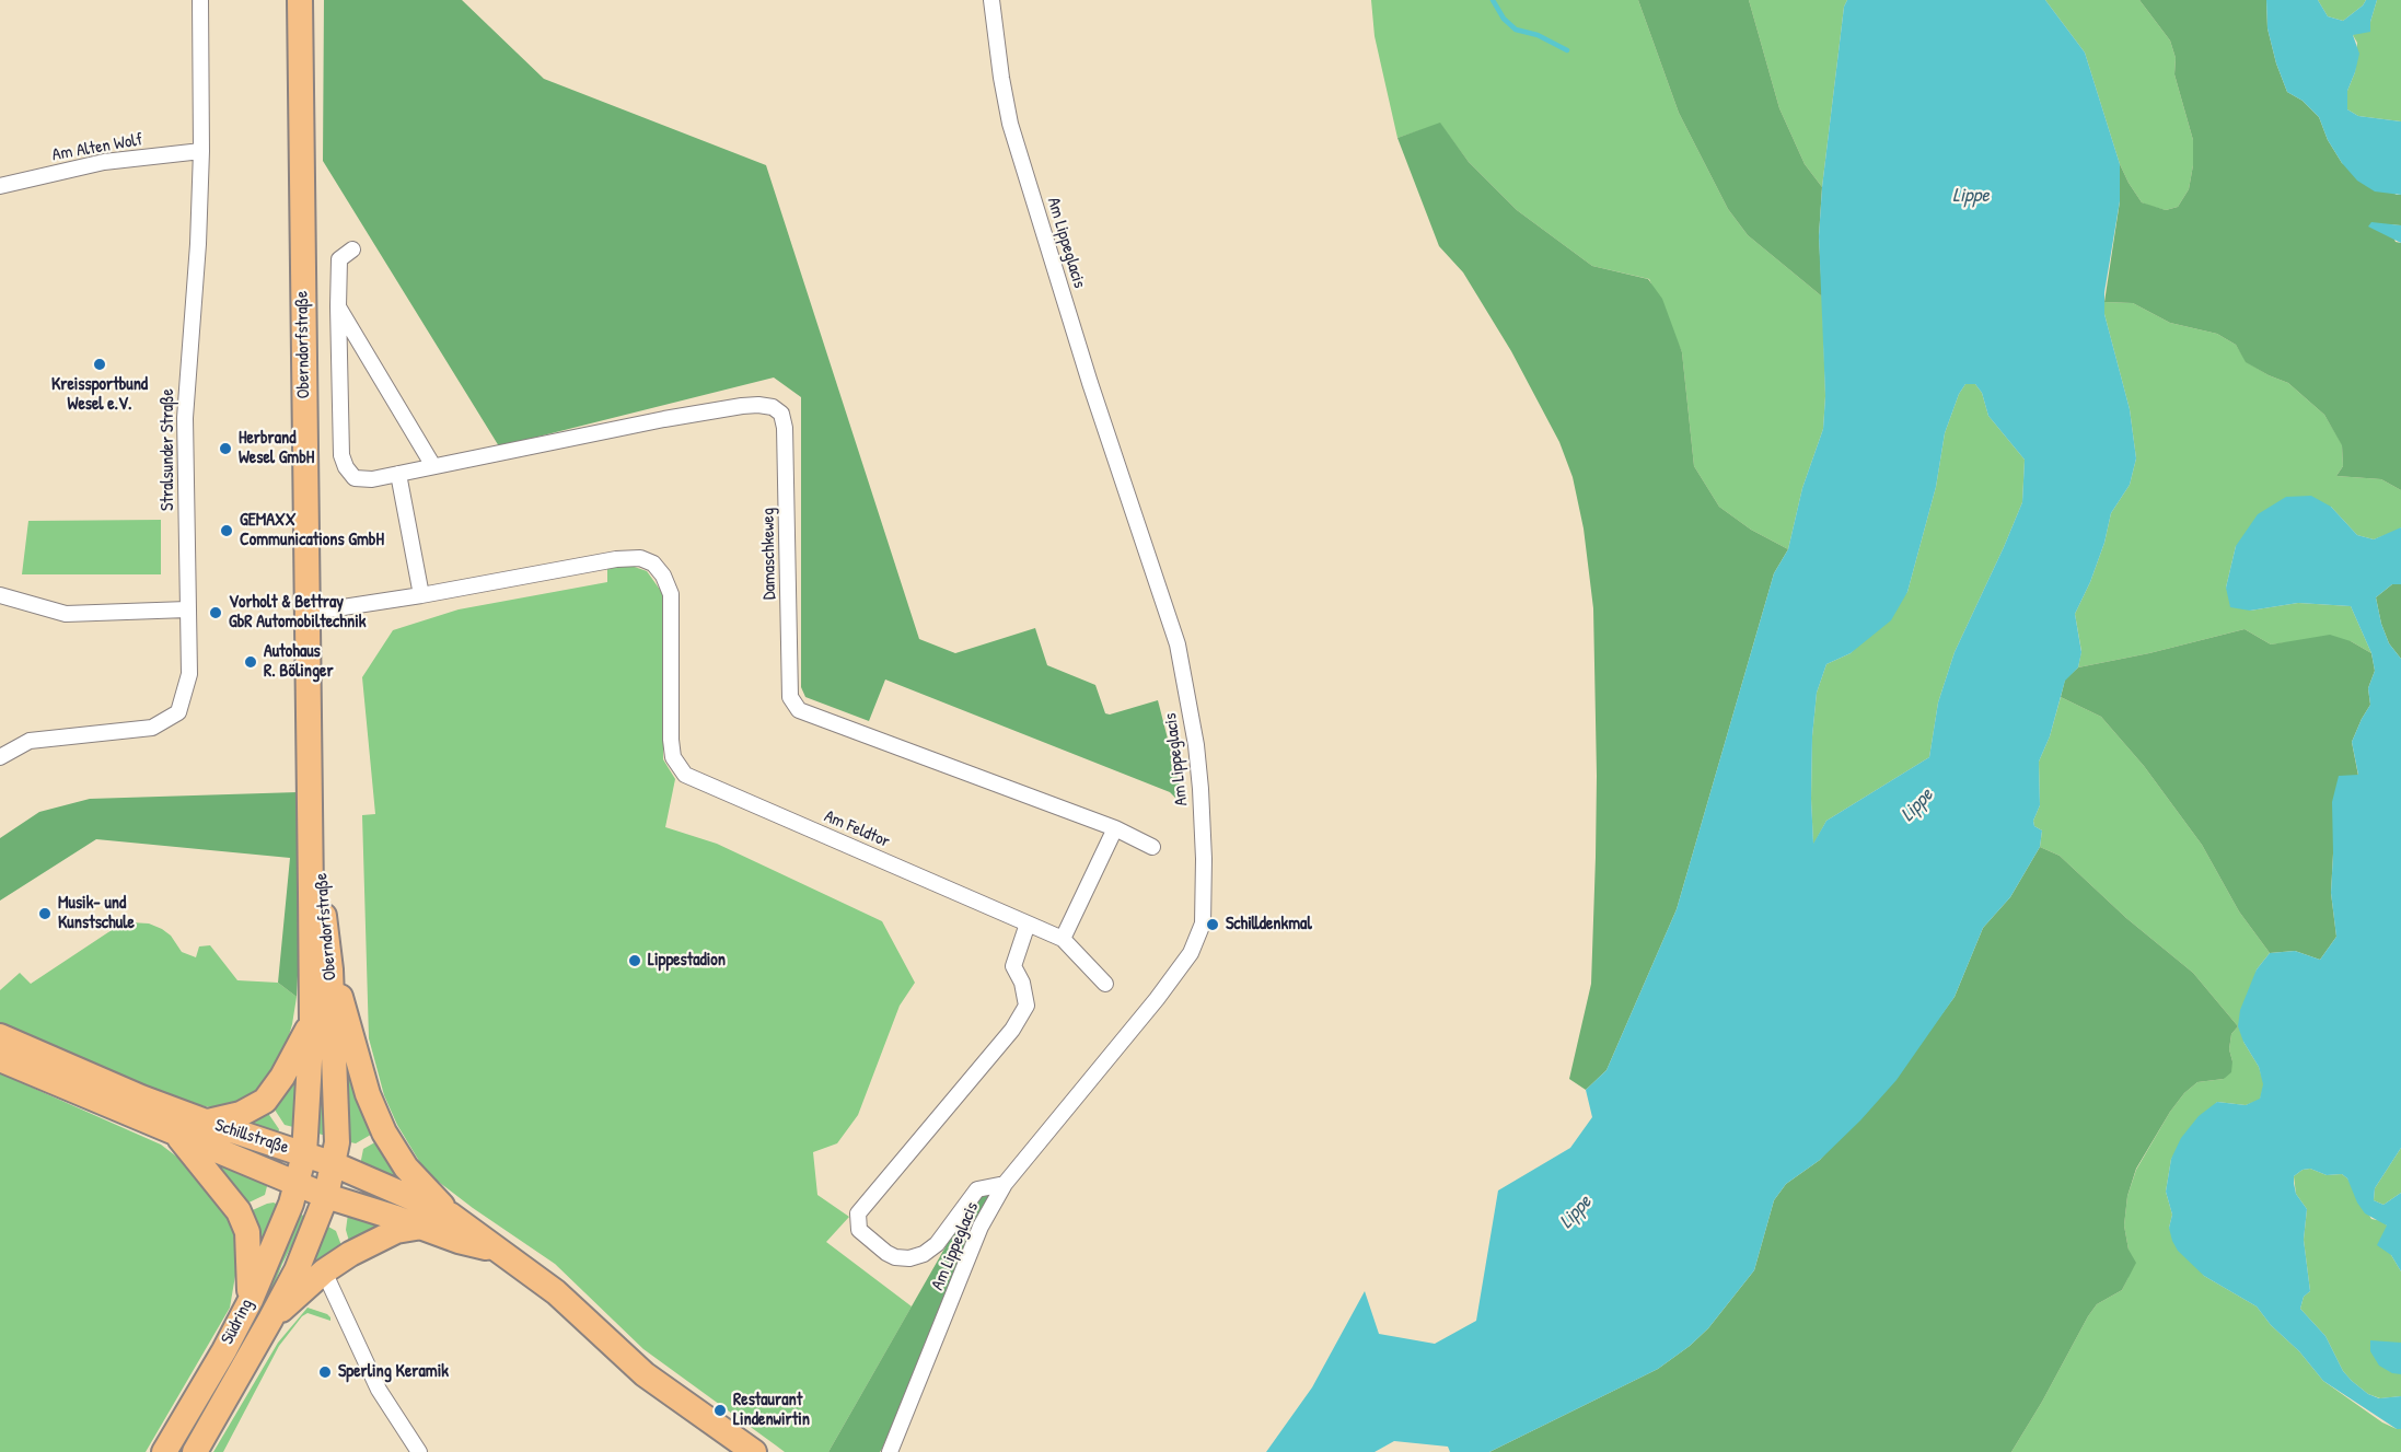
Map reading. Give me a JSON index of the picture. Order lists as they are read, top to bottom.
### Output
{
  "streets": {
    "main road": ["Oberndorfstraße", "Schillstraße", "Südring"],
    "street": [
      "Am Alten Wolf",
      "Am Lippeglacis",
      "Stralsunder Straße",
      "Damaschkeweg",
      "Am Feldtor"
    ]
  },
  "crossings": [
    ["Am Alten Wolf", "Stralsunder Straße"],
    ["Oberndorfstraße", "Am Feldtor"],
    ["Oberndorfstraße", "Schillstraße"],
    ["Oberndorfstraße", "Südring"],
    ["Schillstraße", "Südring"]
  ],
  "water": ["Lippe"],
  "places": [
    "Kreissportbund Wesel e.V.",
    "Herbrand Wesel GmbH",
    "GEMAXX Communications GmbH",
    "Vorholt & Bettray GbR Automobiltechnik",
    "Autohaus R. Bölinger",
    "Musik- und Kunstschule",
    "Schilldenkmal",
    "Lippestadion",
    "Sperling Keramik",
    "Restaurant Lindenwirtin"
  ]
}
